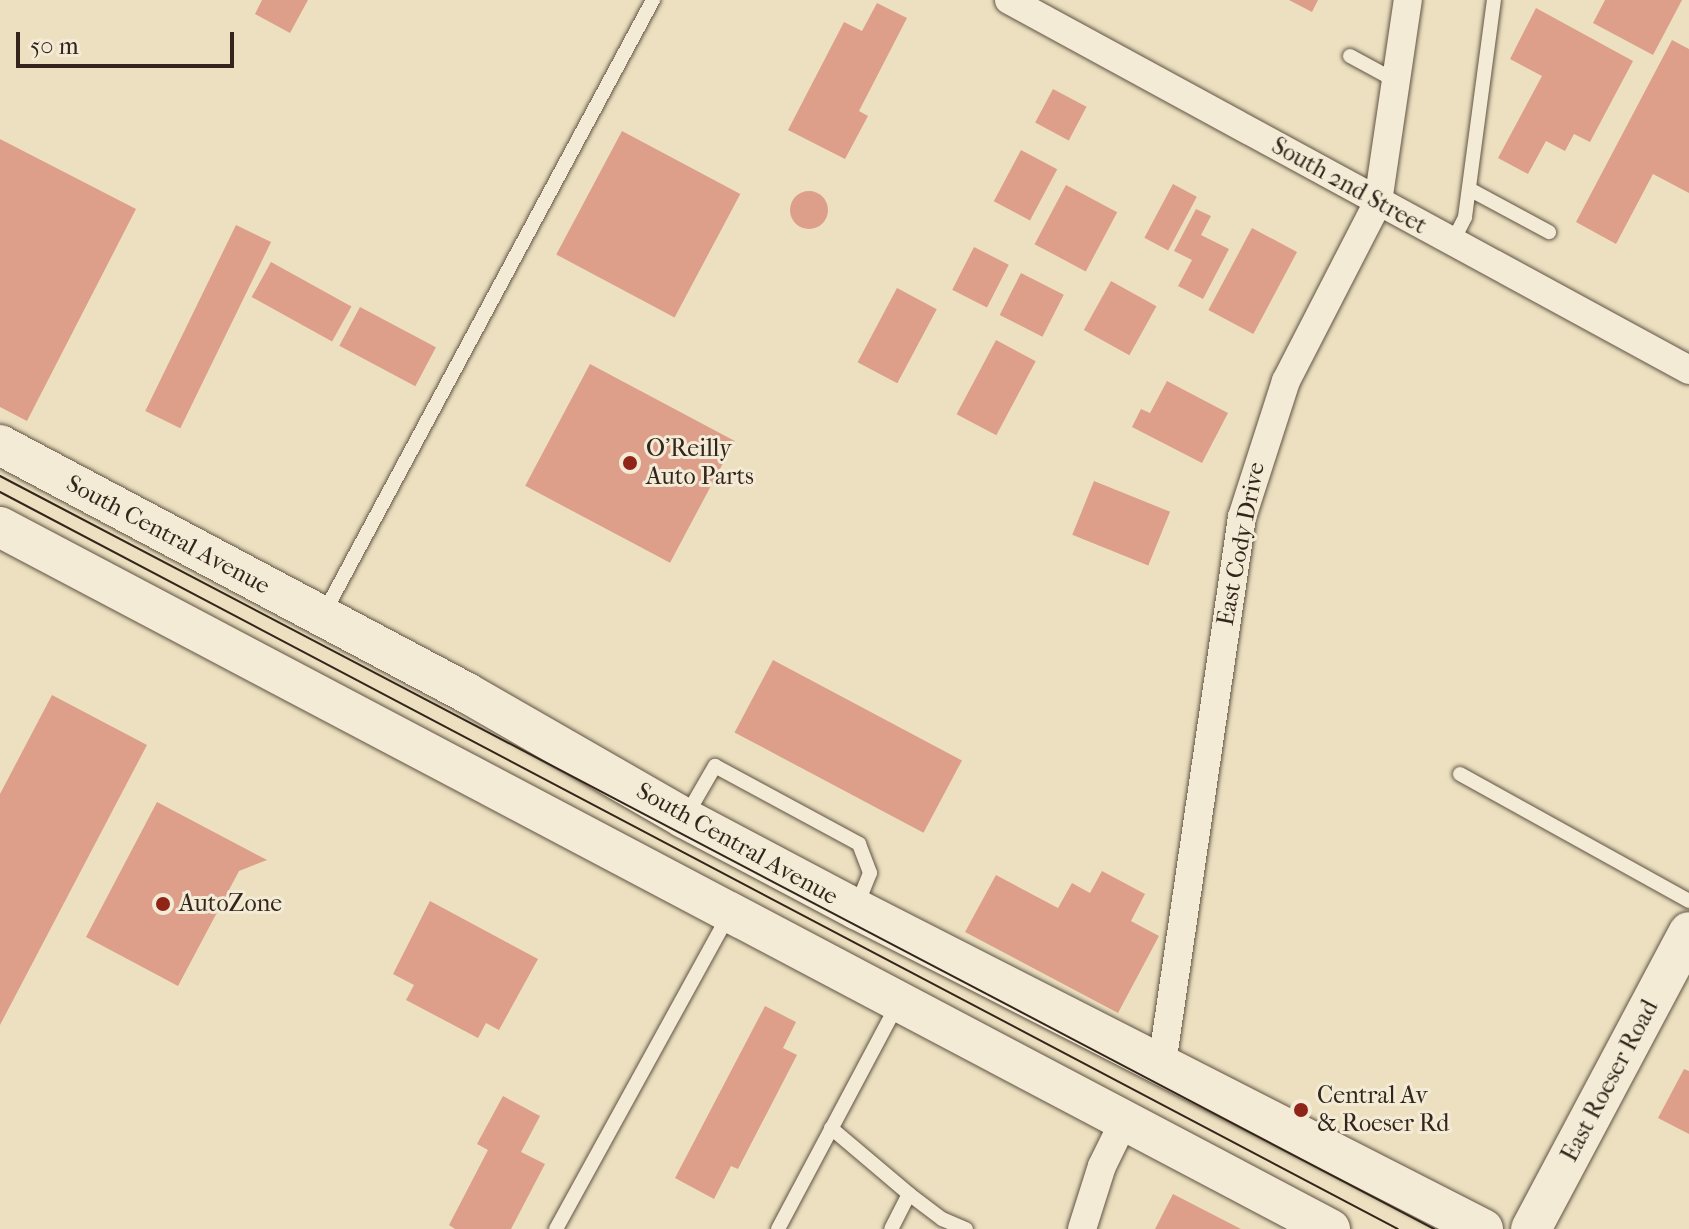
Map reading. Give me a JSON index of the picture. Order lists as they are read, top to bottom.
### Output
{
  "streets": {
    "main road": ["South Central Avenue", "East Roeser Road"],
    "street": ["South 2nd Street", "East Cody Drive"]
  },
  "crossings": [
    ["South 2nd Street", "East Cody Drive"],
    ["South Central Avenue", "East Cody Drive"]
  ],
  "places": ["O'Reilly Auto Parts", "AutoZone", "Central Av & Roeser Rd"],
  "scale_bar": "50 m"
}
